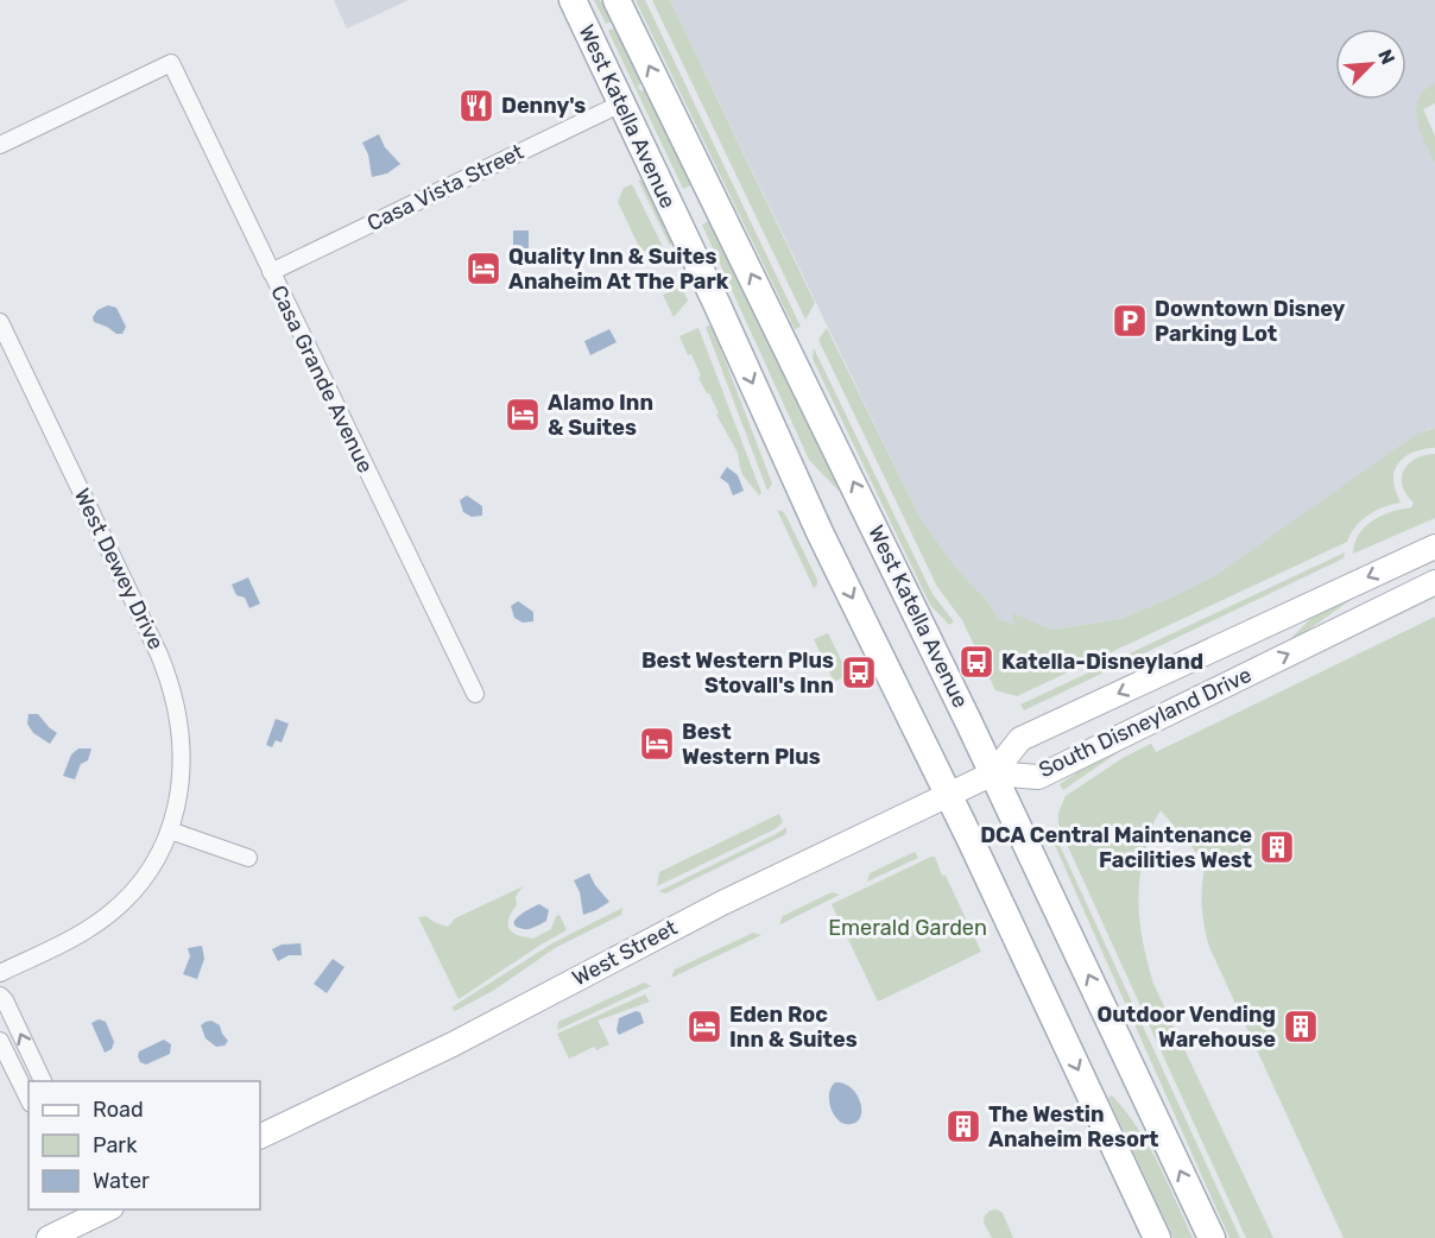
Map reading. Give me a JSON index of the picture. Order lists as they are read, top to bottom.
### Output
{
  "streets": {
    "main road": ["West Katella Avenue", "South Disneyland Drive", "West Street"],
    "street": ["Casa Vista Street", "Casa Grande Avenue", "West Dewey Drive"]
  },
  "crossings": [
    ["West Katella Avenue", "Casa Vista Street"],
    ["West Katella Avenue", "South Disneyland Drive"],
    ["West Katella Avenue", "West Street"],
    ["Casa Vista Street", "Casa Grande Avenue"],
    ["South Disneyland Drive", "West Street"]
  ],
  "parks": ["Emerald Garden"],
  "places": {
    "restaurant": ["Denny's"],
    "hotel": [
      "Quality Inn & Suites Anaheim At The Park",
      "Alamo Inn & Suites",
      "Best Western Plus",
      "Eden Roc Inn & Suites"
    ],
    "parking": ["Downtown Disney Parking Lot"],
    "bus stop": ["Katella-Disneyland", "Best Western Plus Stovall's Inn"],
    "building": ["DCA Central Maintenance Facilities West", "Outdoor Vending Warehouse", "The Westin Anaheim Resort"]
  },
  "legend": ["Road", "Park", "Water"],
  "north": "top right"
}
